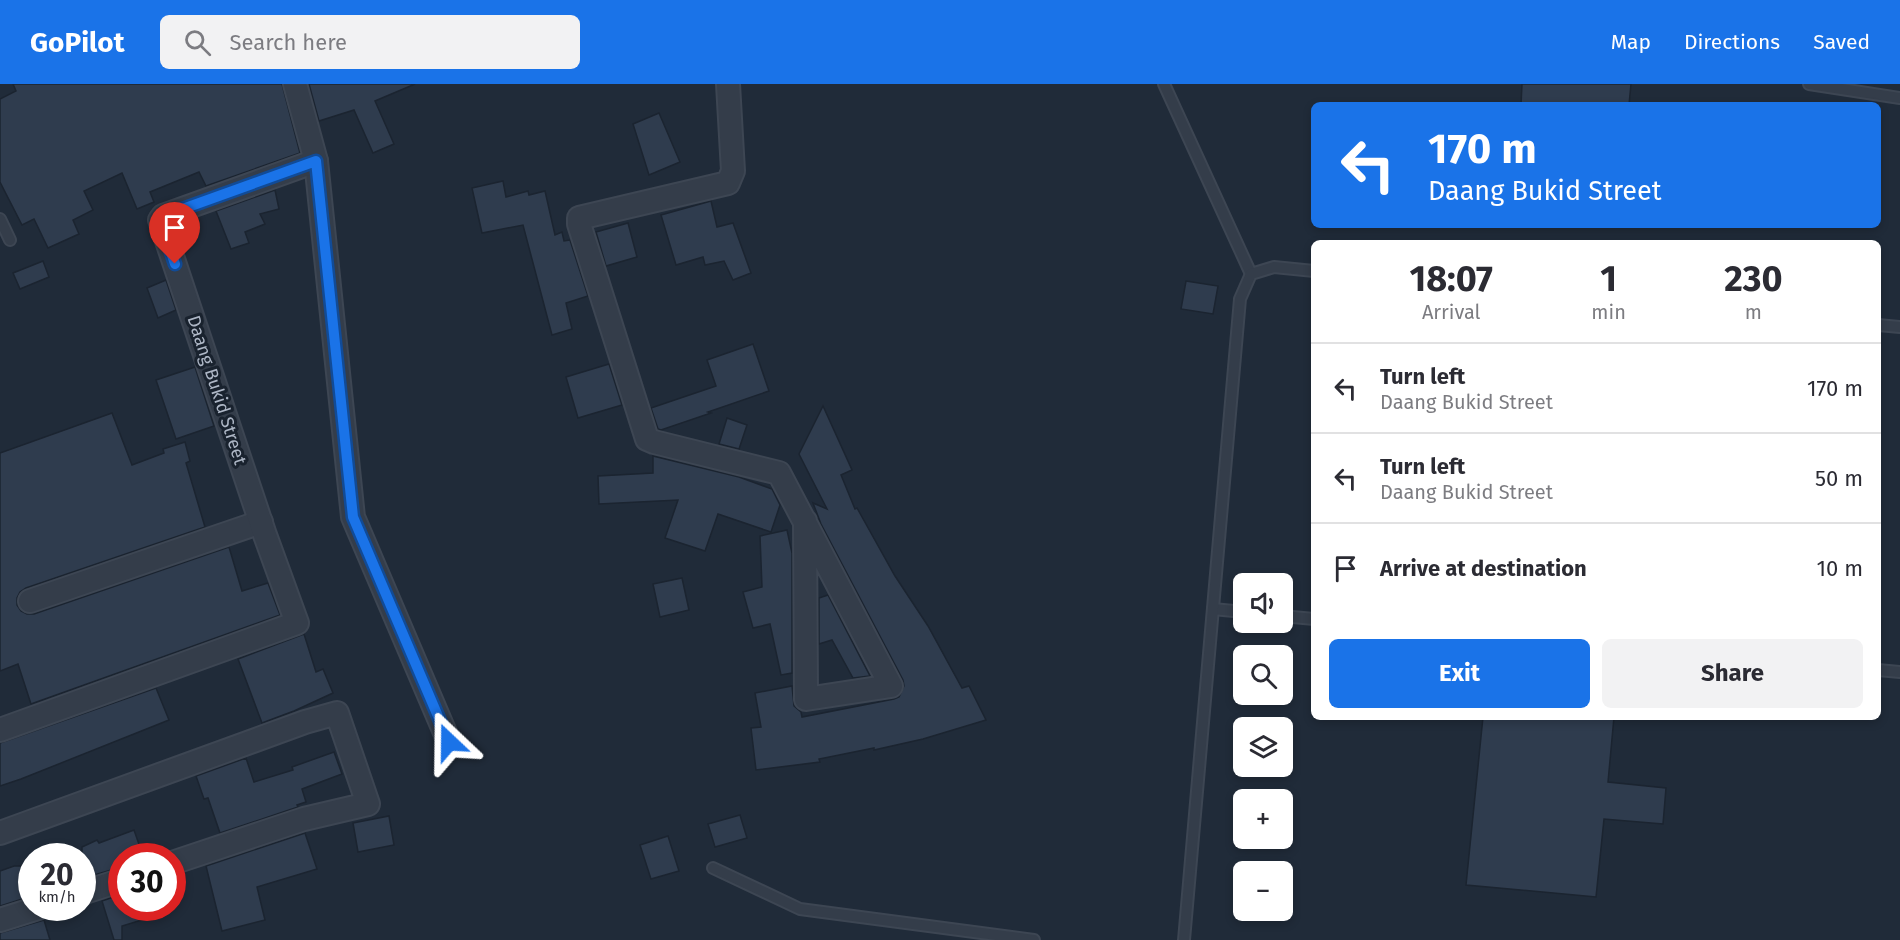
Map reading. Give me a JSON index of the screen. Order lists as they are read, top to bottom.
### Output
{
  "streets": {
    "street": ["Daang Bukid Street"]
  },
  "page": {
    "header": "GoPilot",
    "search": "Search here",
    "nav": ["Map", "Directions", "Saved"],
    "turn": ["170 m", "Daang Bukid Street"],
    "eta": [
      "18:07",
      "Arrival",
      "1",
      "min",
      "230",
      "m"
    ],
    "list": [
      {
        "name": "Turn left",
        "note": "Daang Bukid Street",
        "value": "170 m"
      },
      {
        "name": "Turn left",
        "note": "Daang Bukid Street",
        "value": "50 m"
      },
      {
        "name": "Arrive at destination",
        "value": "10 m"
      }
    ],
    "map_buttons": ["+", "−"],
    "buttons": ["Exit", "Share"],
    "speed": "20 km/h",
    "limit": "30"
  }
}
